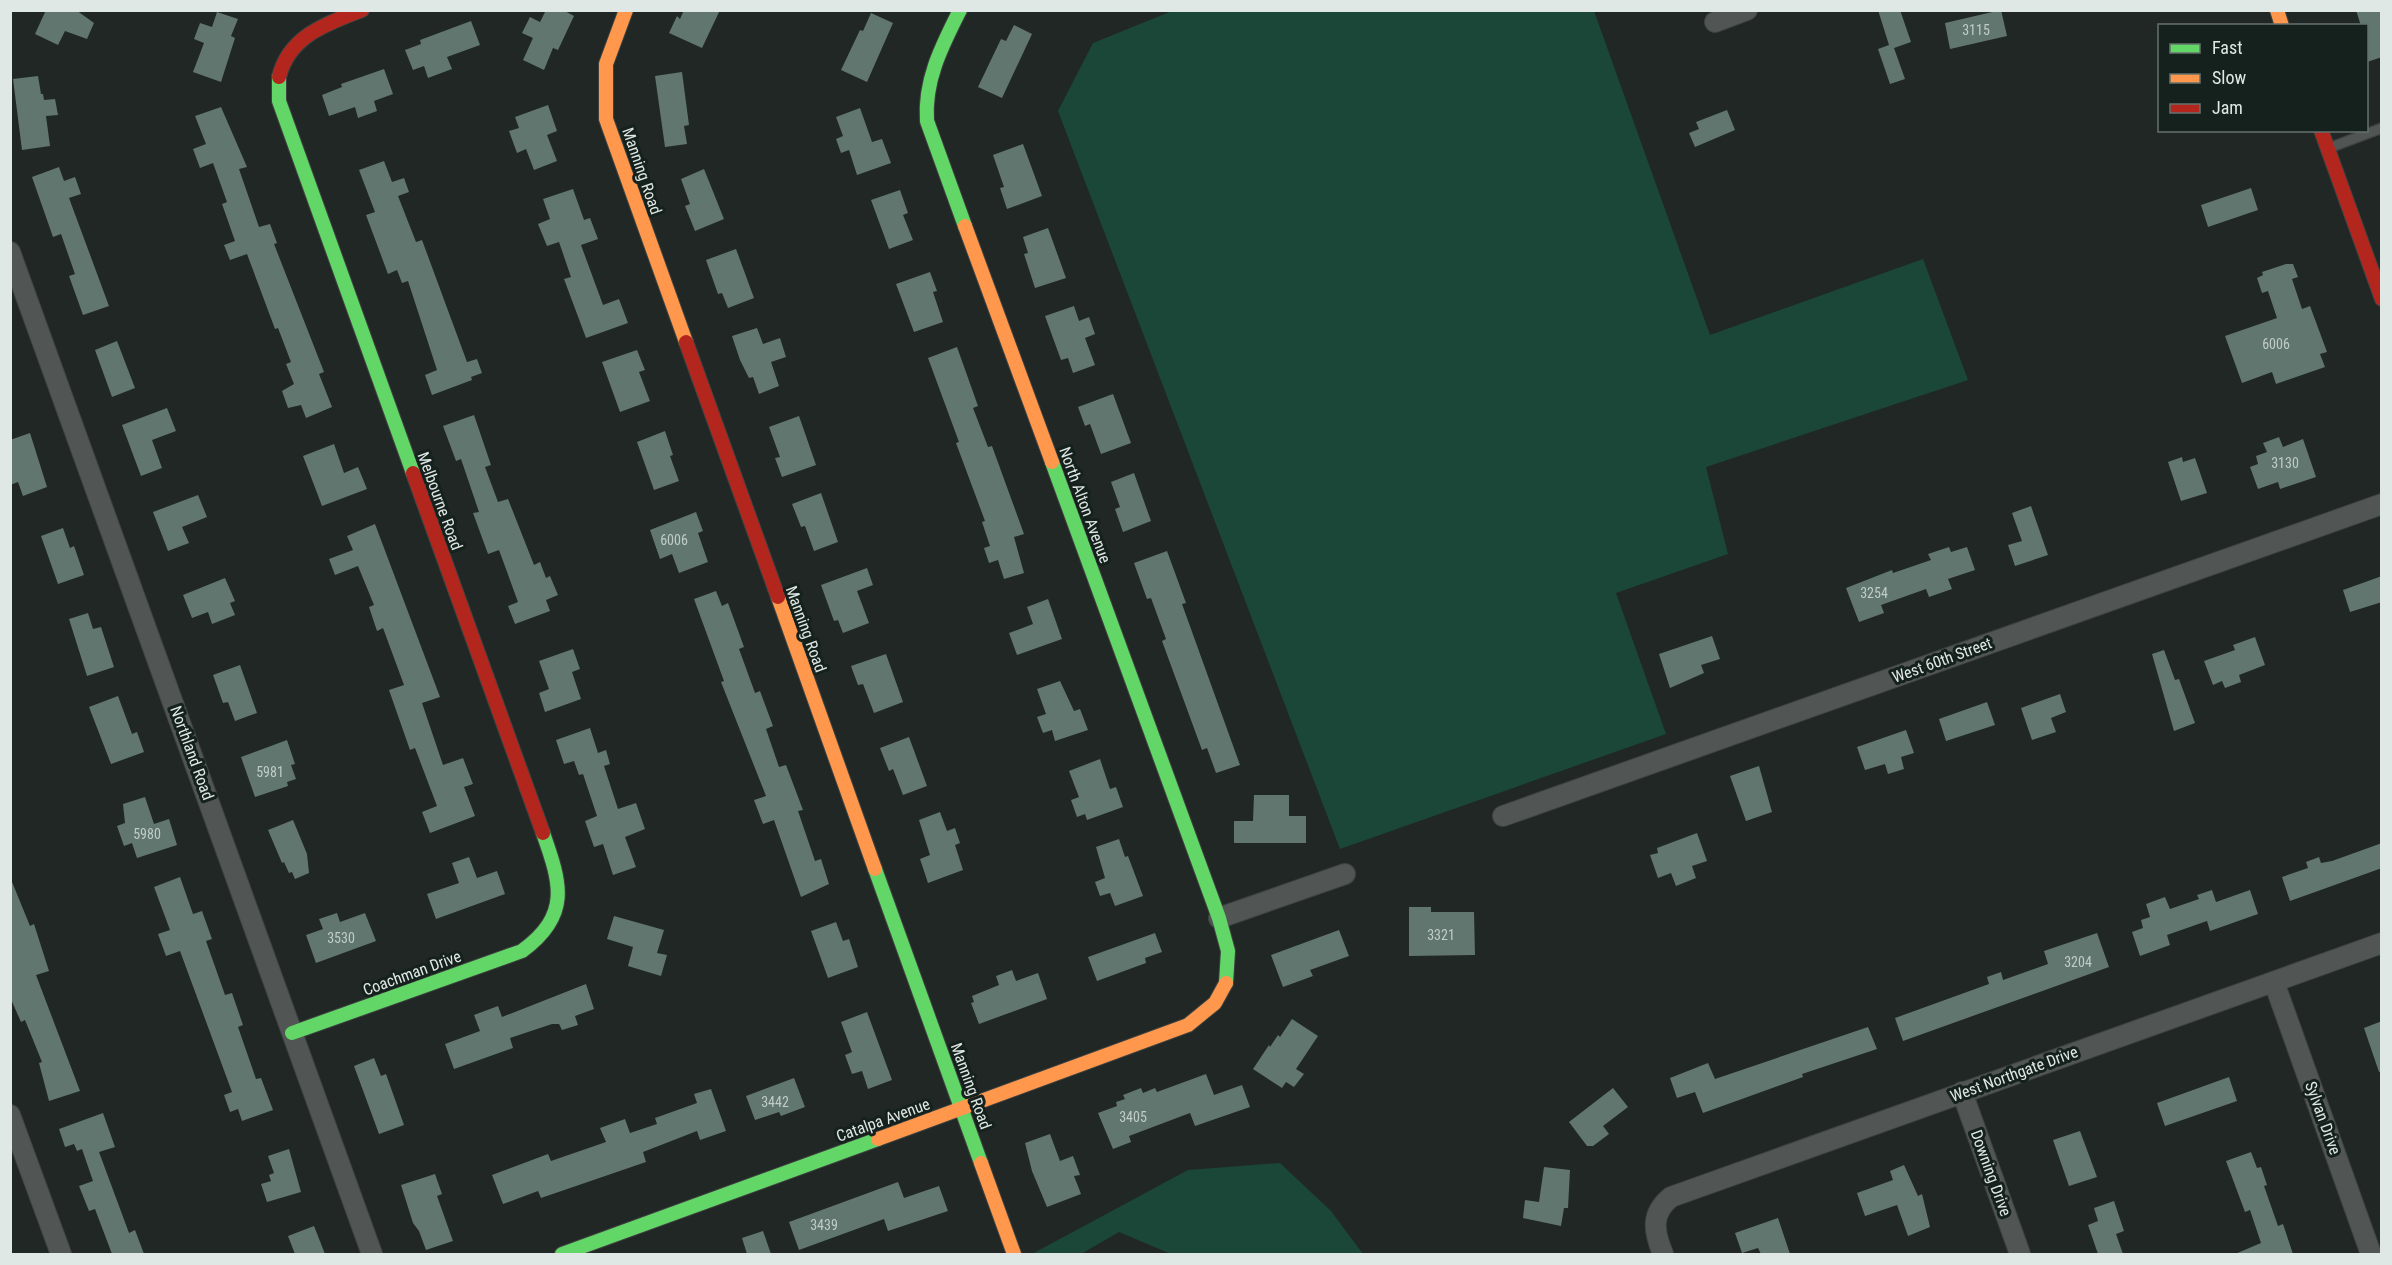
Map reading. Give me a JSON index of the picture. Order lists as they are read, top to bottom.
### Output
{
  "streets": {
    "street": [
      "Manning Road",
      "Melbourne Road",
      "North Alton Avenue",
      "West 60th Street",
      "Northland Road",
      "Coachman Drive",
      "West Northgate Drive",
      "Sylvan Drive",
      "Catalpa Avenue",
      "Downing Drive"
    ]
  },
  "crossings": [
    ["Manning Road", "Catalpa Avenue"],
    ["Melbourne Road", "Coachman Drive"],
    ["North Alton Avenue", "Catalpa Avenue"],
    ["Northland Road", "Coachman Drive"],
    ["West Northgate Drive", "Sylvan Drive"],
    ["West Northgate Drive", "Downing Drive"]
  ],
  "house_numbers": [
    "3115",
    "6006",
    "3130",
    "6006",
    "3254",
    "5981",
    "5980",
    "3321",
    "3530",
    "3204",
    "3442",
    "3405",
    "3439"
  ],
  "legend": ["Fast", "Slow", "Jam"]
}
